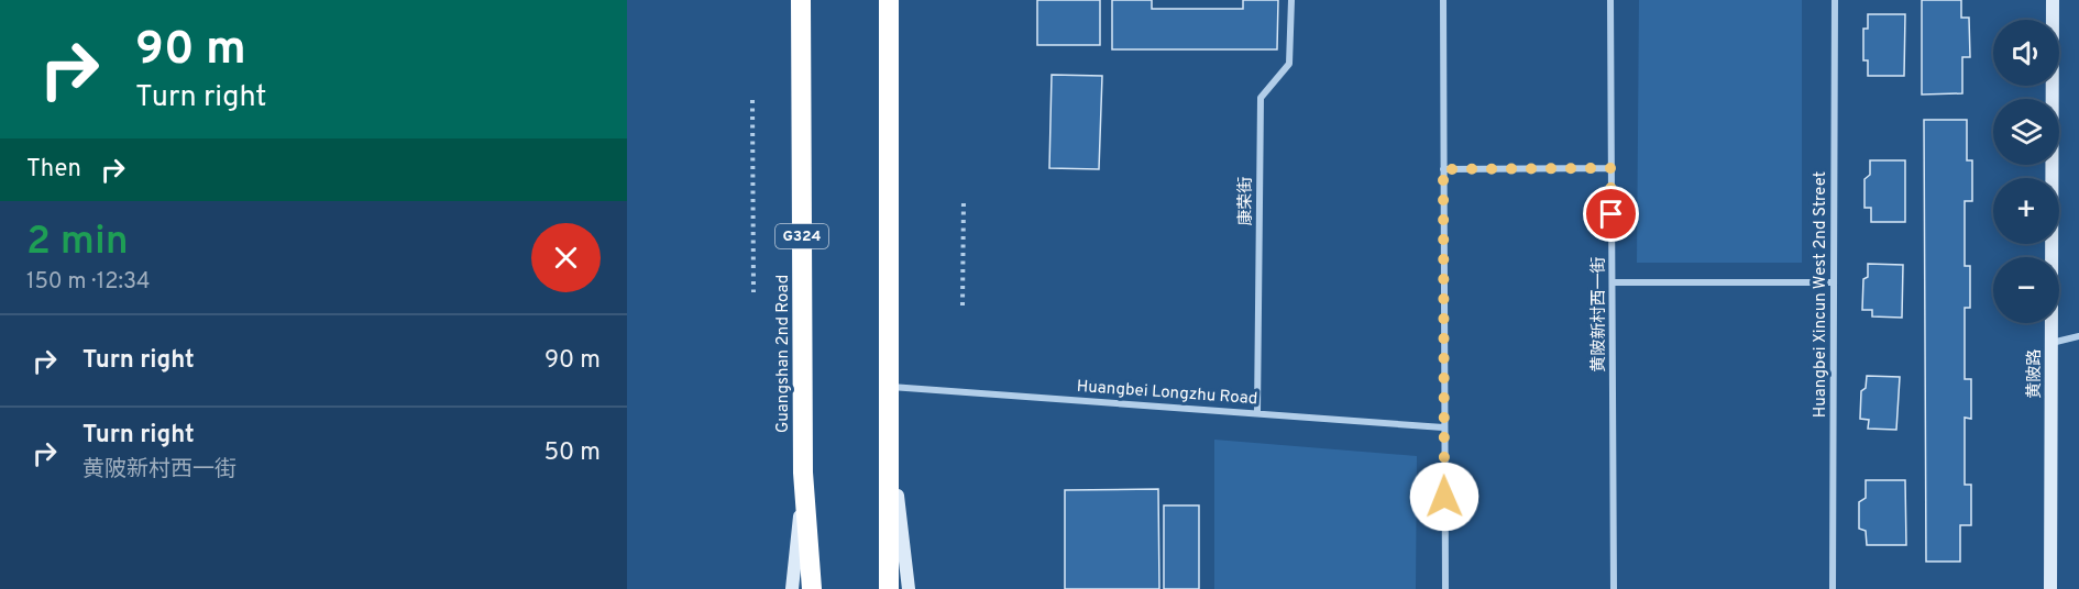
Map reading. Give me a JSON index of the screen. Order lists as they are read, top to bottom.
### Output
{
  "streets": {
    "highway": ["G324", "Guangshan 2nd Road"],
    "street": [
      "康荣街",
      "Huangbei Xincun West 2nd Street",
      "黄陂新村西一街",
      "黄陂路",
      "Huangbei Longzhu Road"
    ]
  },
  "crossings": [
    ["康荣街", "Huangbei Longzhu Road"]
  ],
  "page": {
    "turn": ["90 m", "Turn right"],
    "map_buttons": ["+", "−"],
    "then": "Then",
    "heading": ["2 min", "150 m · 12:34"],
    "list": [
      {
        "name": "Turn right",
        "value": "90 m"
      },
      {
        "name": "Turn right",
        "note": "黄陂新村西一街",
        "value": "50 m"
      }
    ]
  }
}
